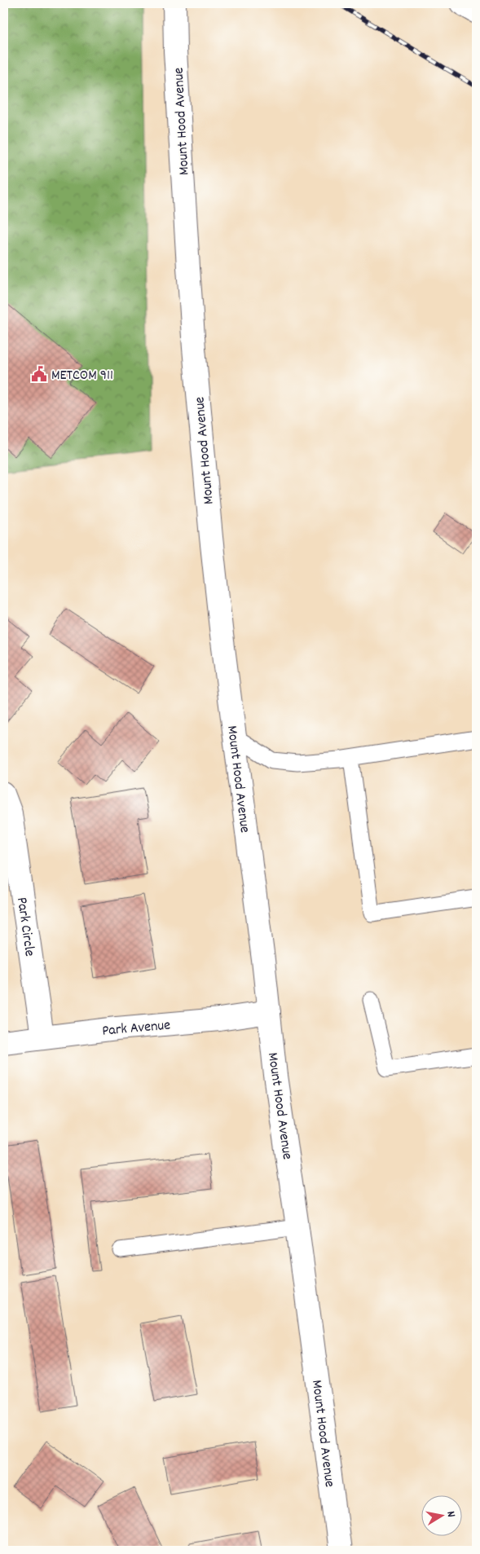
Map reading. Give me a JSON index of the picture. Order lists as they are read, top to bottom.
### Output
{
  "streets": {
    "main road": ["Mount Hood Avenue", "Park Circle", "Park Avenue"]
  },
  "crossings": [
    ["Mount Hood Avenue", "Park Avenue"],
    ["Park Circle", "Park Avenue"]
  ],
  "places": {
    "public building": ["METCOM 911"]
  },
  "north": "right"
}
